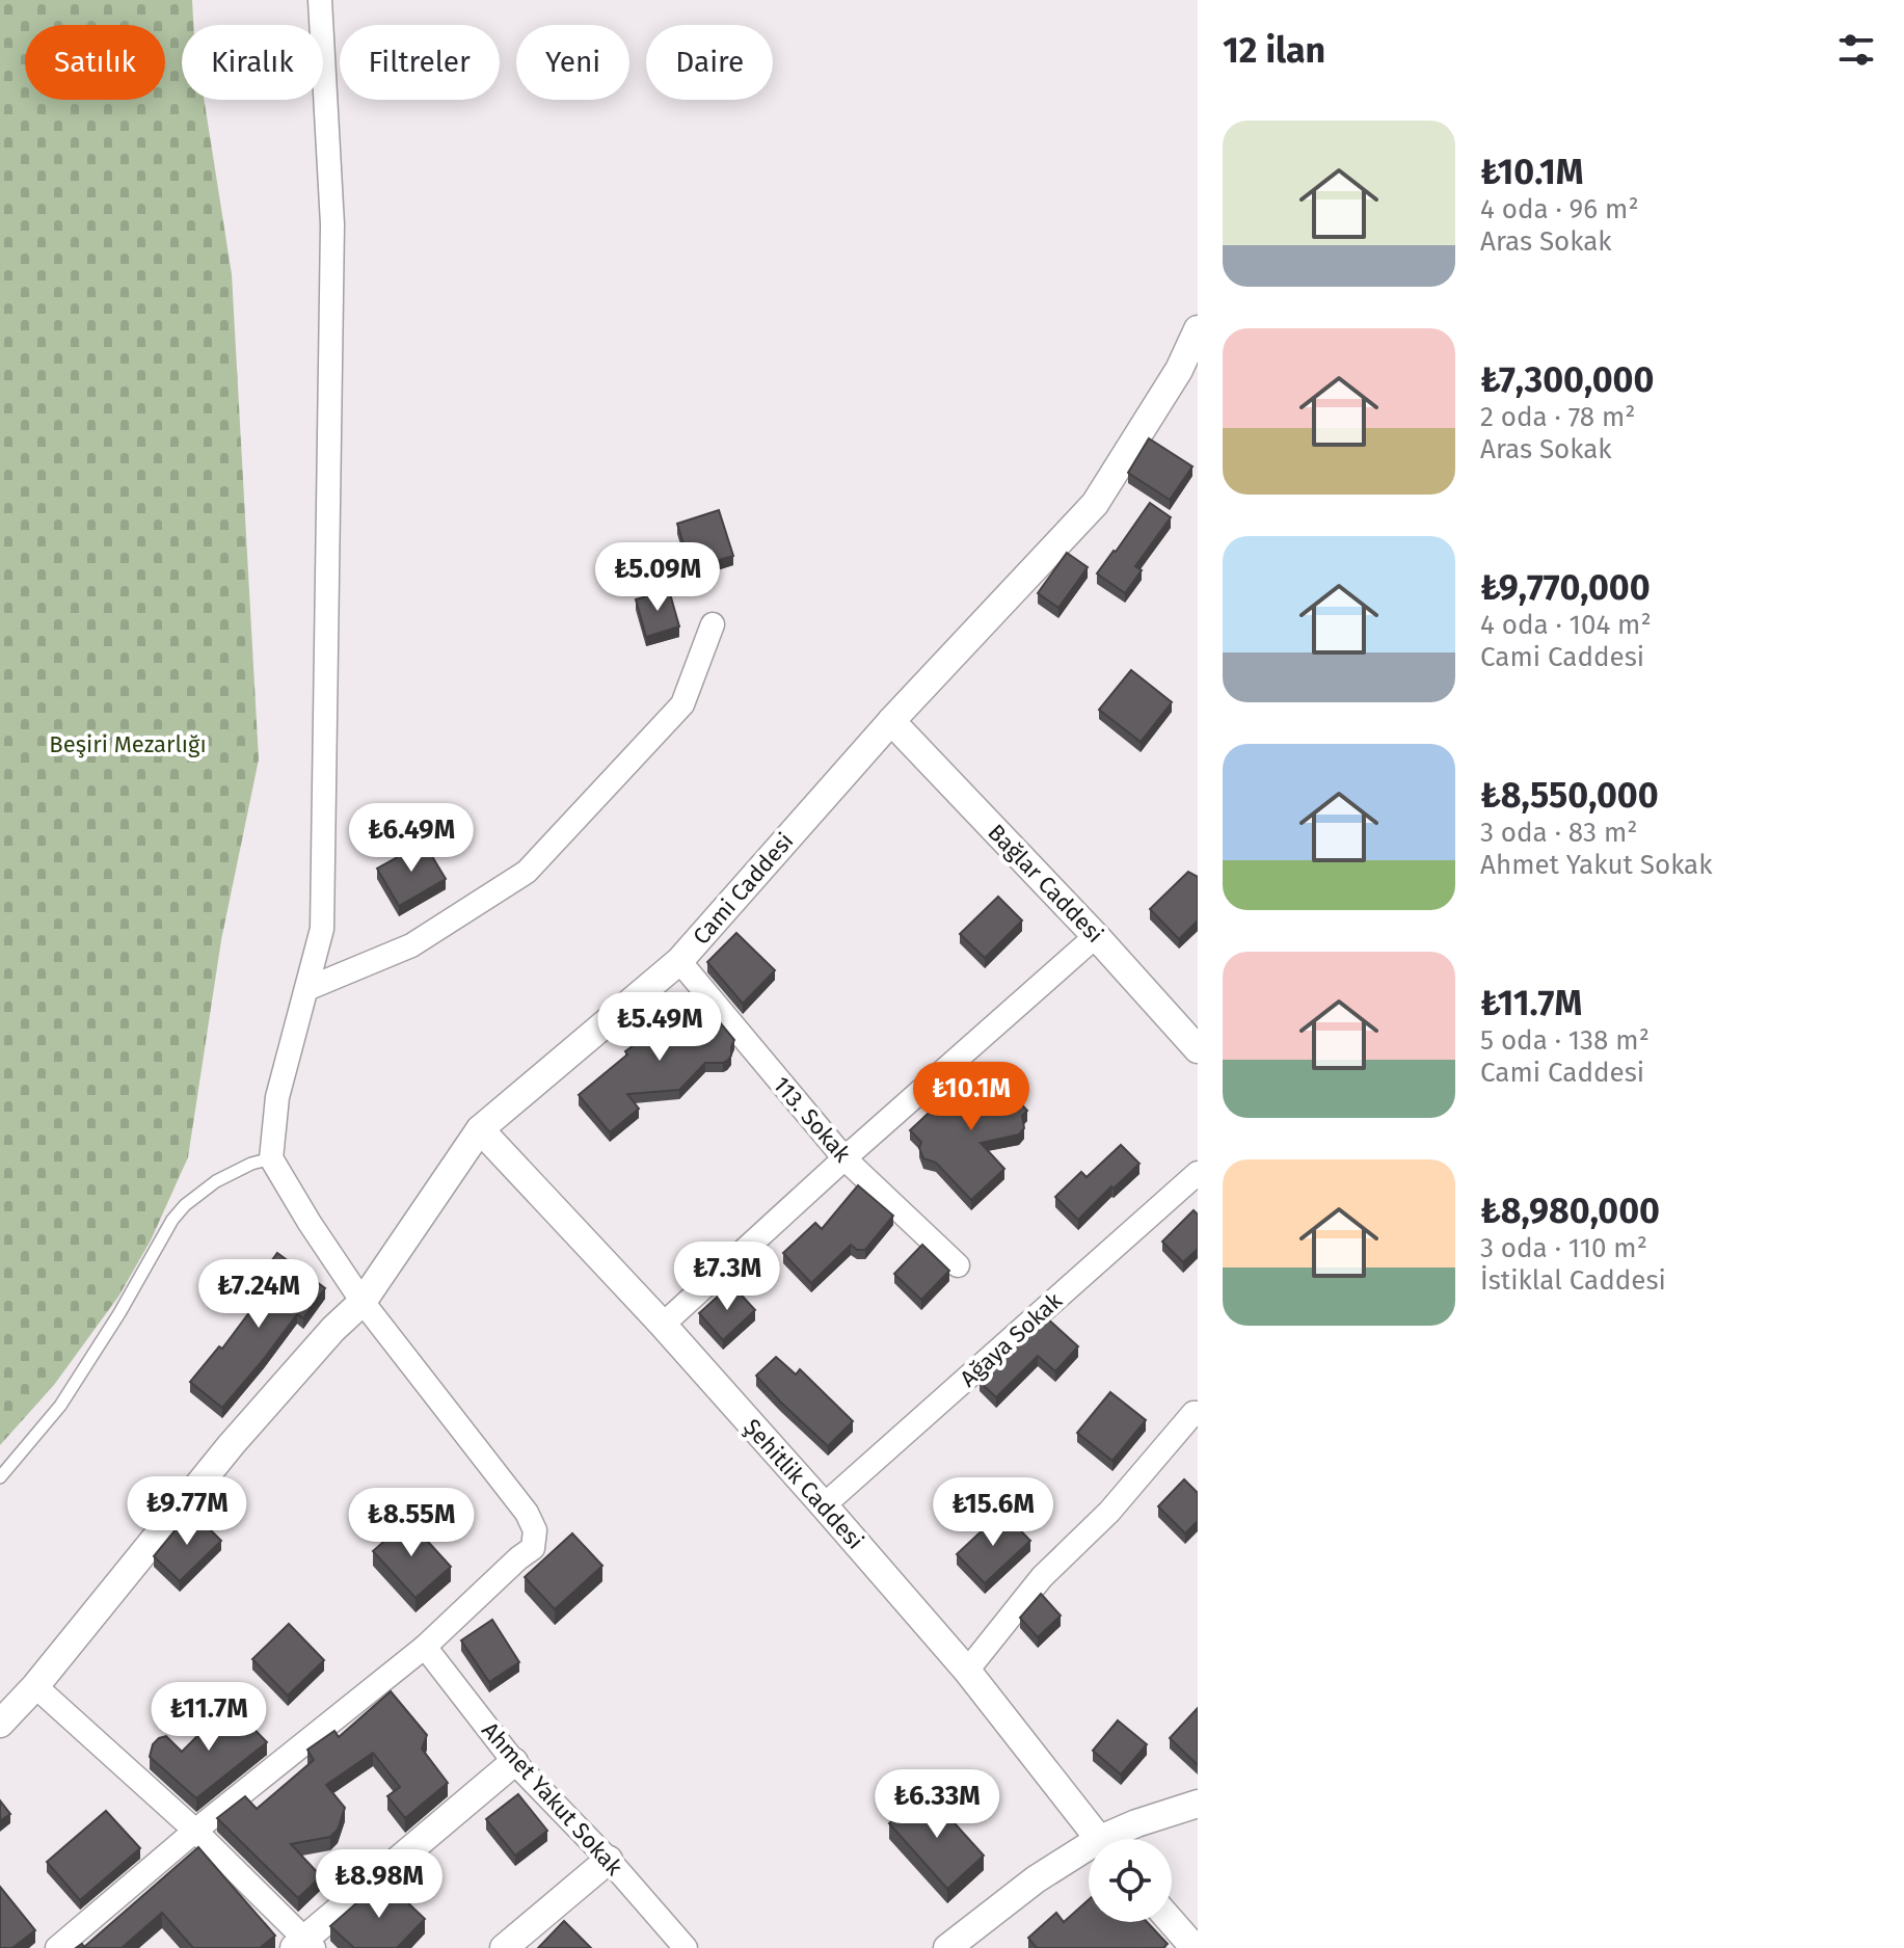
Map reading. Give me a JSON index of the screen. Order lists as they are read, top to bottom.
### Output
{
  "streets": {
    "street": [
      "Bağlar Caddesi",
      "Cami Caddesi",
      "113. Sokak",
      "Ağaya Sokak",
      "Şehitlik Caddesi",
      "Ahmet Yakut Sokak"
    ]
  },
  "crossings": [
    ["Bağlar Caddesi", "Cami Caddesi"],
    ["Cami Caddesi", "113. Sokak"],
    ["Cami Caddesi", "Şehitlik Caddesi"],
    ["Ağaya Sokak", "Şehitlik Caddesi"]
  ],
  "parks": ["Beşiri Mezarlığı"],
  "page": {
    "heading": "12 ilan",
    "chip": [
      "Satılık",
      "Kiralık",
      "Filtreler",
      "Yeni",
      "Daire"
    ],
    "list": [
      {
        "name": "₺10.1M",
        "note": "4 oda · 96 m² · Aras Sokak"
      },
      {
        "name": "₺7,300,000",
        "note": "2 oda · 78 m² · Aras Sokak"
      },
      {
        "name": "₺9,770,000",
        "note": "4 oda · 104 m² · Cami Caddesi"
      },
      {
        "name": "₺8,550,000",
        "note": "3 oda · 83 m² · Ahmet Yakut Sokak"
      },
      {
        "name": "₺11.7M",
        "note": "5 oda · 138 m² · Cami Caddesi"
      },
      {
        "name": "₺8,980,000",
        "note": "3 oda · 110 m² · İstiklal Caddesi"
      }
    ],
    "price": [
      "₺5.09M",
      "₺6.49M",
      "₺5.49M",
      "₺10.1M",
      "₺7.3M",
      "₺7.24M",
      "₺9.77M",
      "₺15.6M",
      "₺8.55M",
      "₺11.7M",
      "₺6.33M",
      "₺8.98M"
    ]
  }
}
